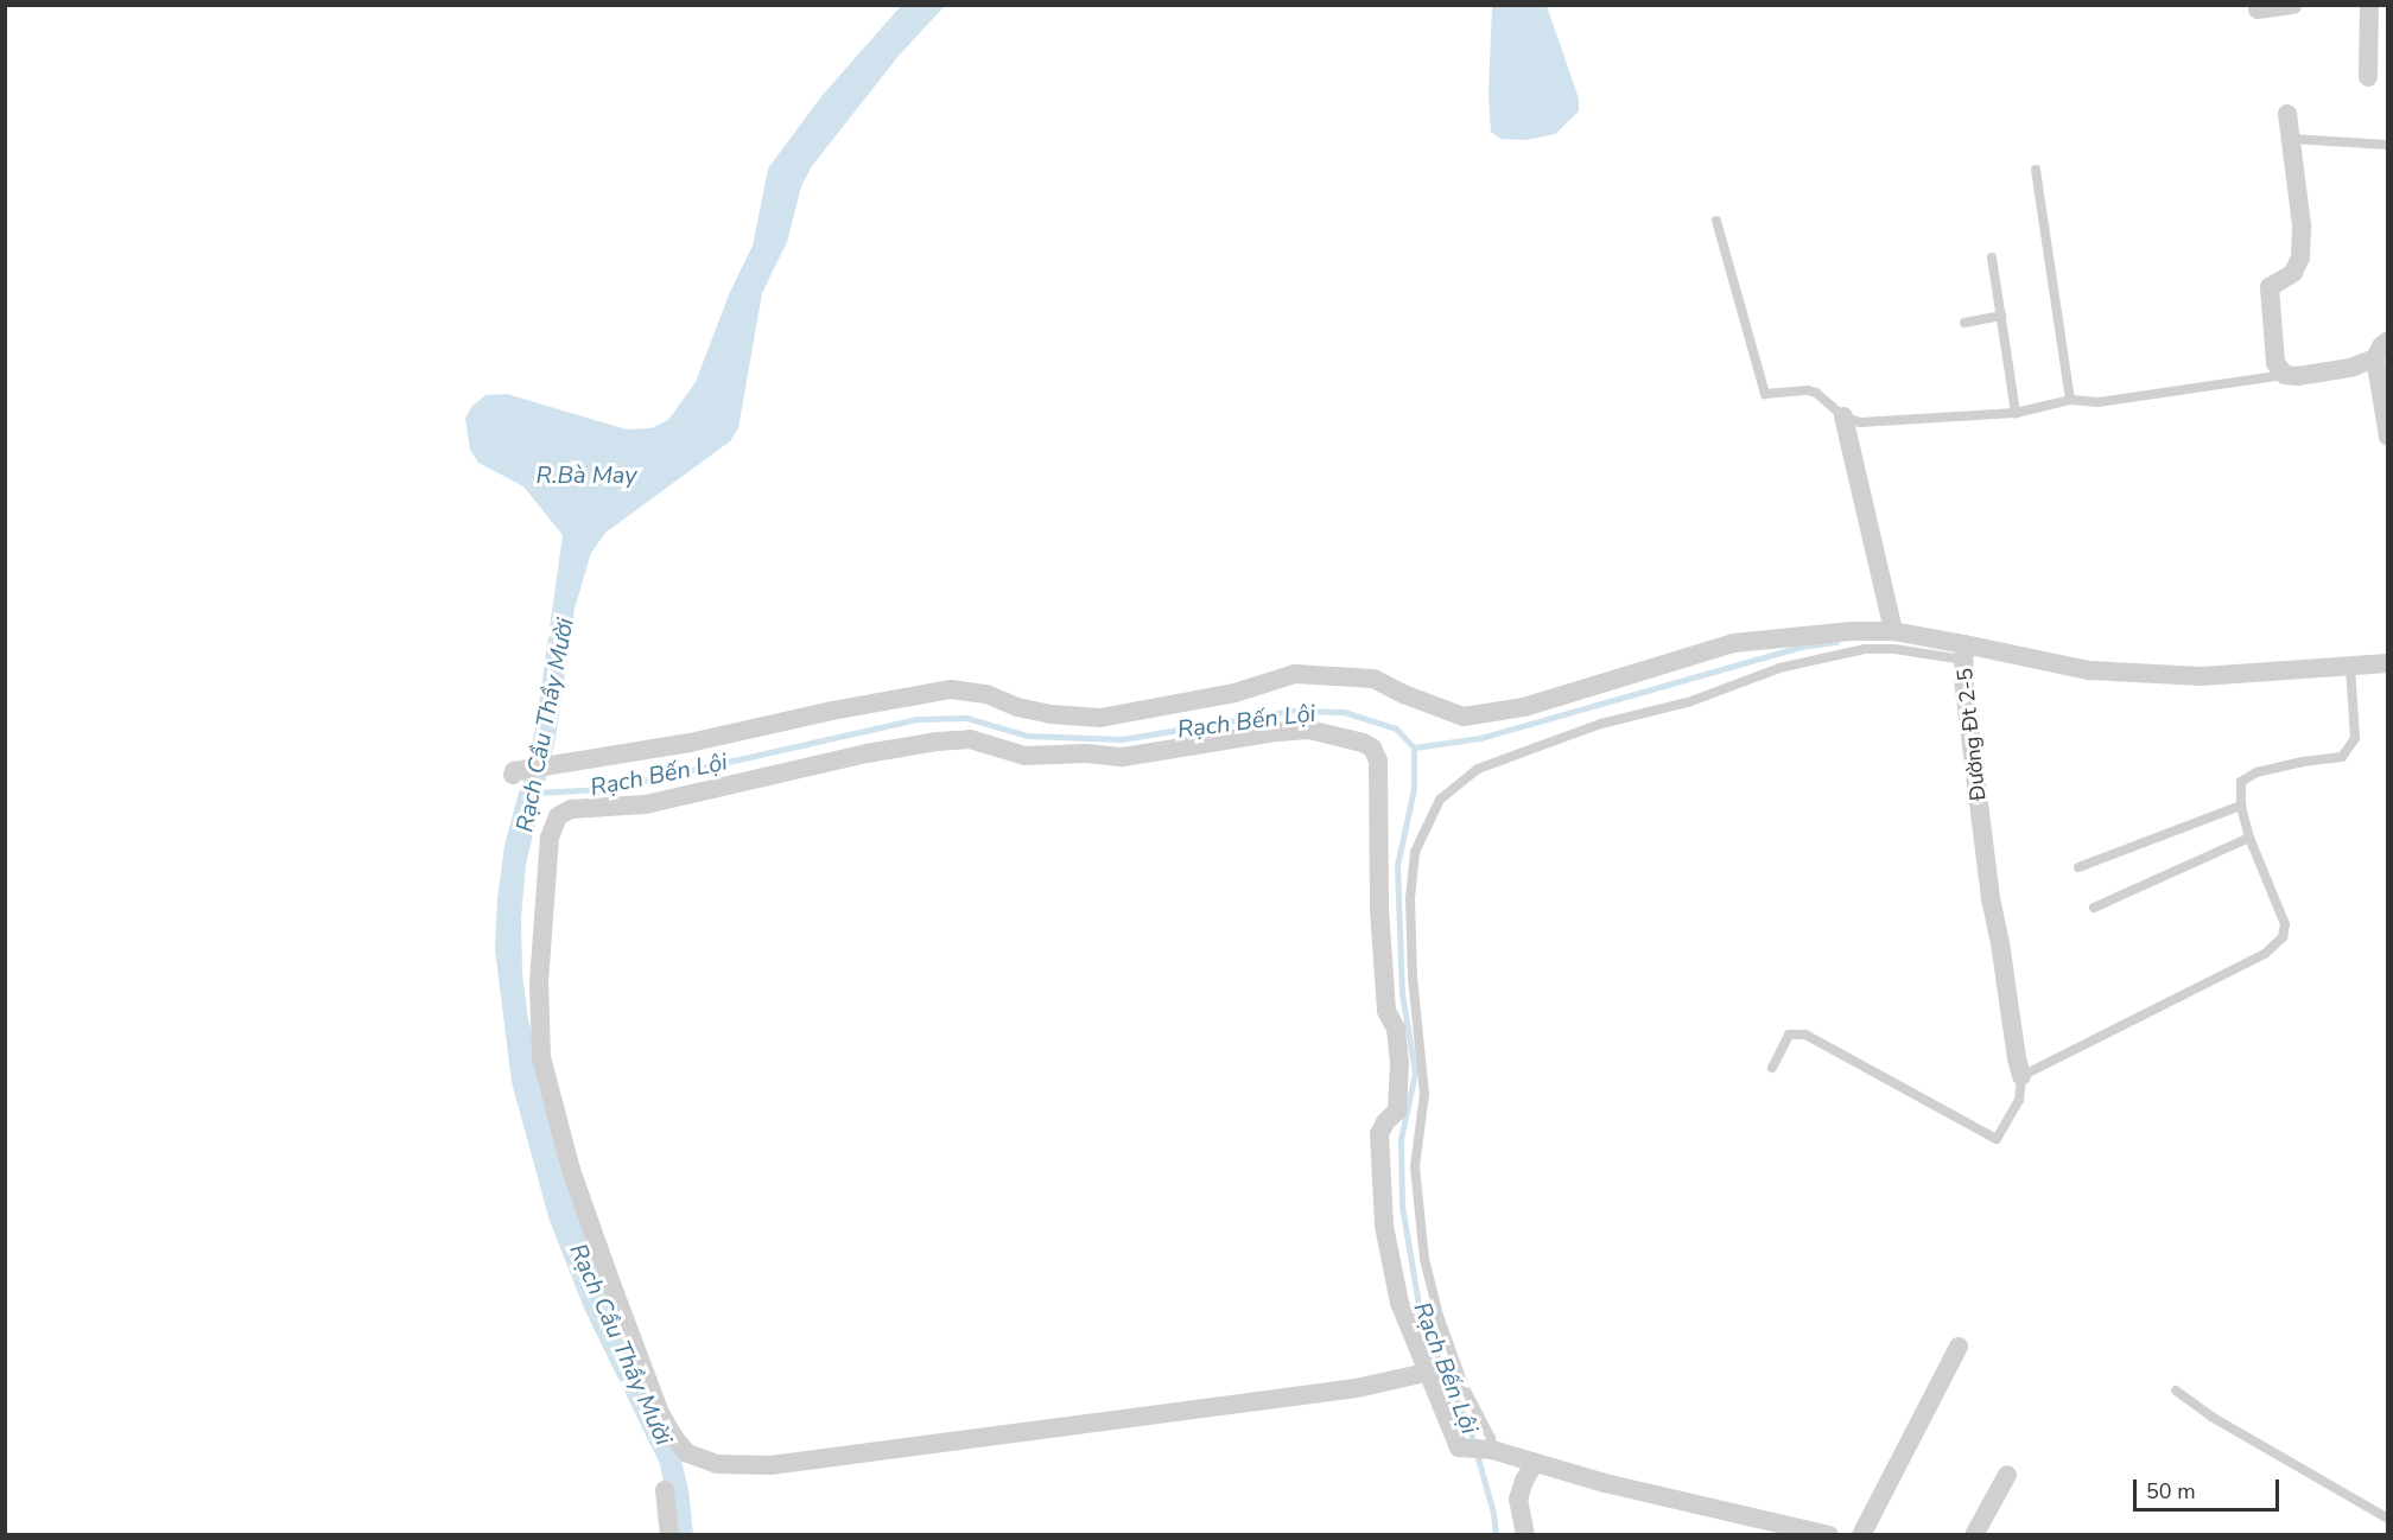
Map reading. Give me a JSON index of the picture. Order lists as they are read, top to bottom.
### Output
{
  "streets": {
    "street": ["Đường Đt 2-5"]
  },
  "water": ["R.Bà May", "Rạch Bến Lội", "Rạch Cầu Thầy Mười"],
  "scale_bar": "50 m"
}
